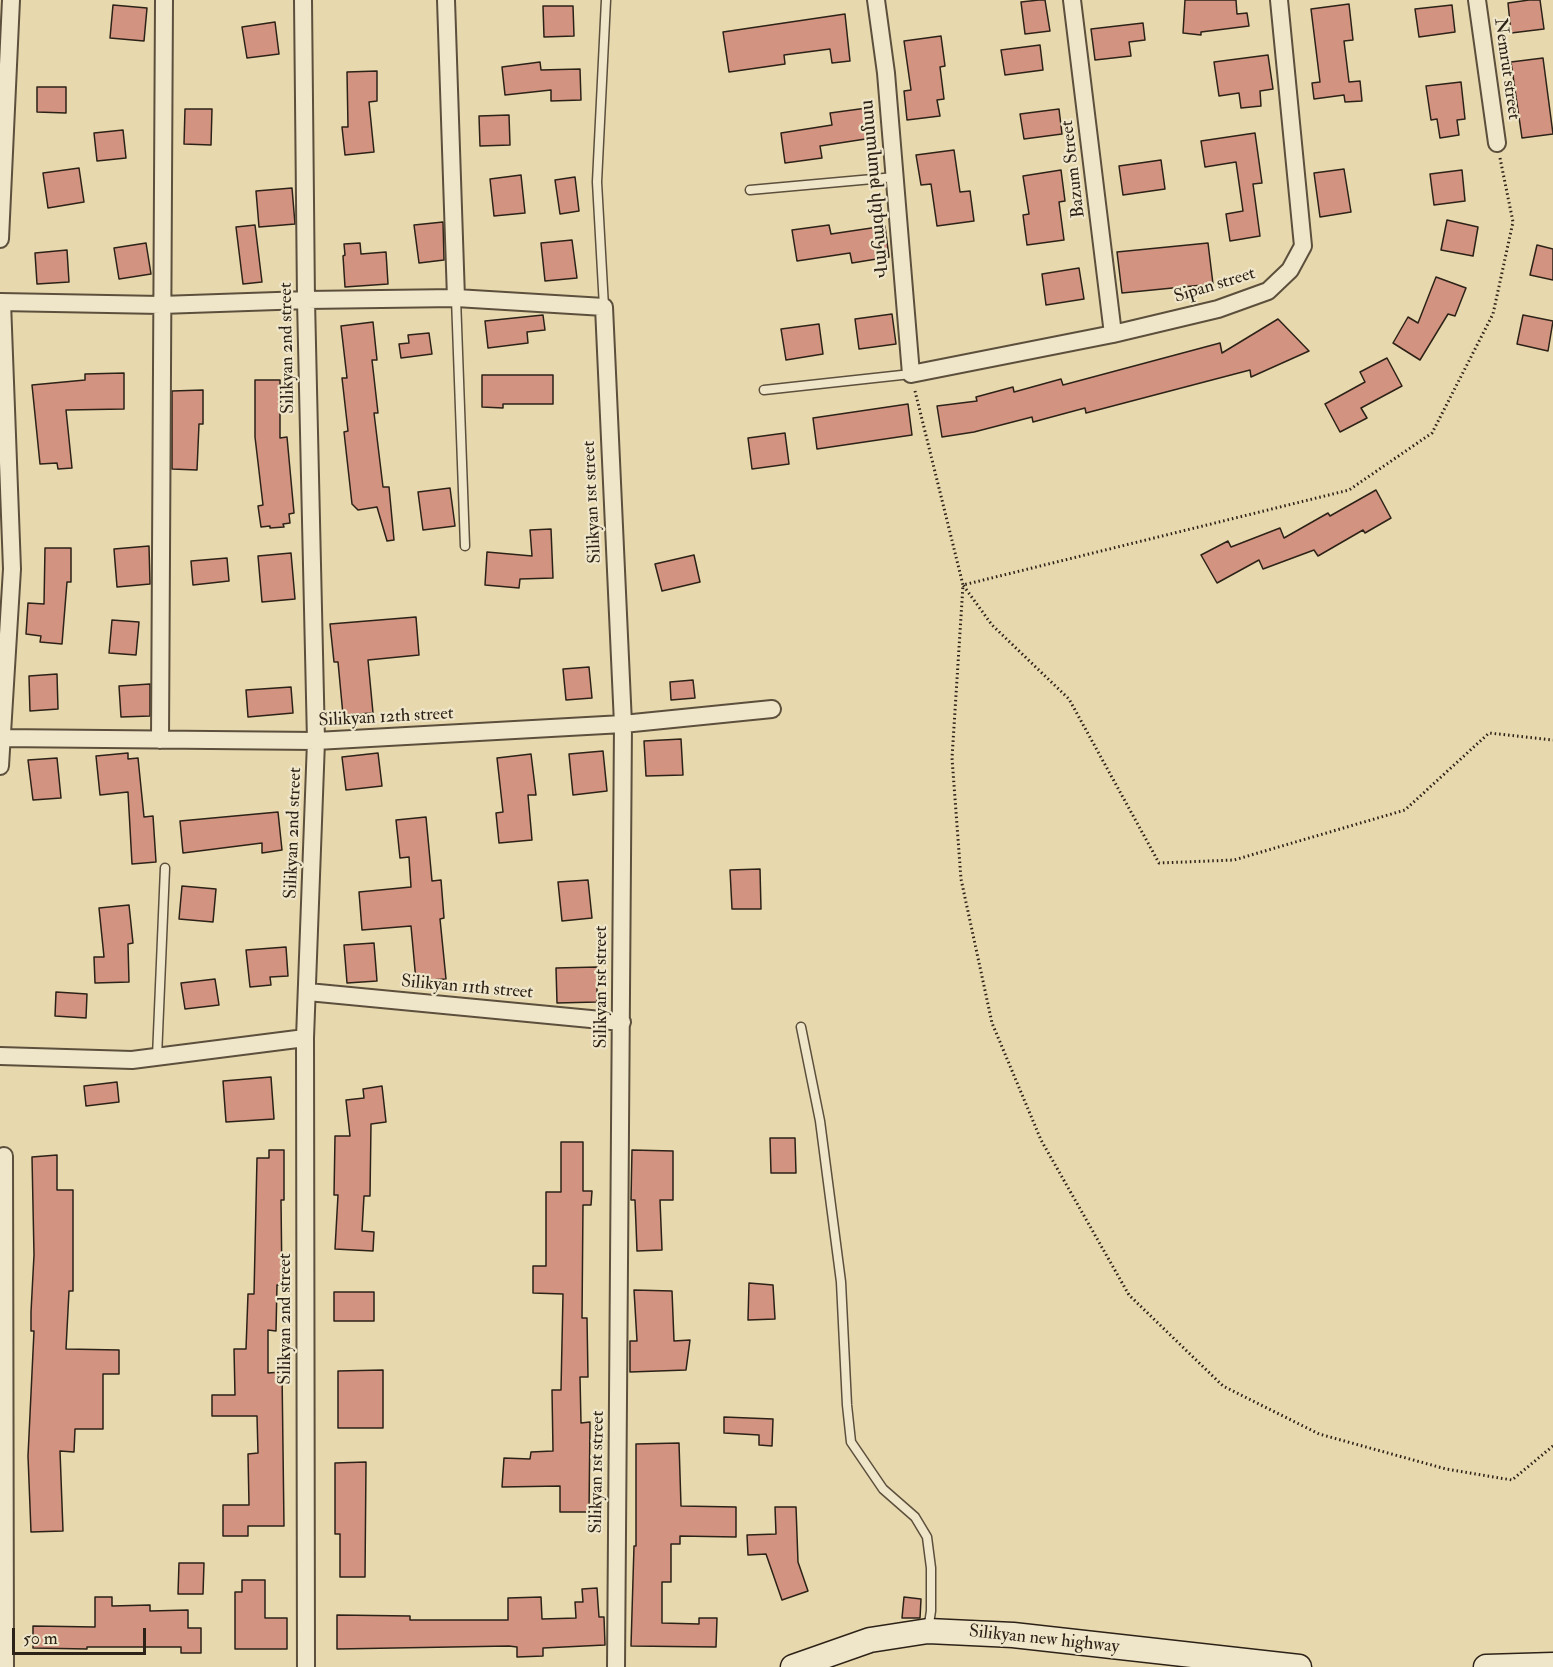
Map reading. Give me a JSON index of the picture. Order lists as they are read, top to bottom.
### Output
{
  "streets": {
    "main road": ["Silikyan new highway"],
    "street": [
      "Nemrut street",
      "Bazum Street",
      "Վահագնի թաղամաս",
      "Sipan street",
      "Silikyan 2nd street",
      "Silikyan 1st street",
      "Silikyan 12th street",
      "Silikyan 11th street"
    ]
  },
  "crossings": [
    ["Bazum Street", "Sipan street"],
    ["Վահագնի թաղամաս", "Sipan street"],
    ["Silikyan 2nd street", "Silikyan 12th street"],
    ["Silikyan 2nd street", "Silikyan 11th street"],
    ["Silikyan 1st street", "Silikyan 12th street"],
    ["Silikyan 1st street", "Silikyan 11th street"]
  ],
  "scale_bar": "50 m"
}
